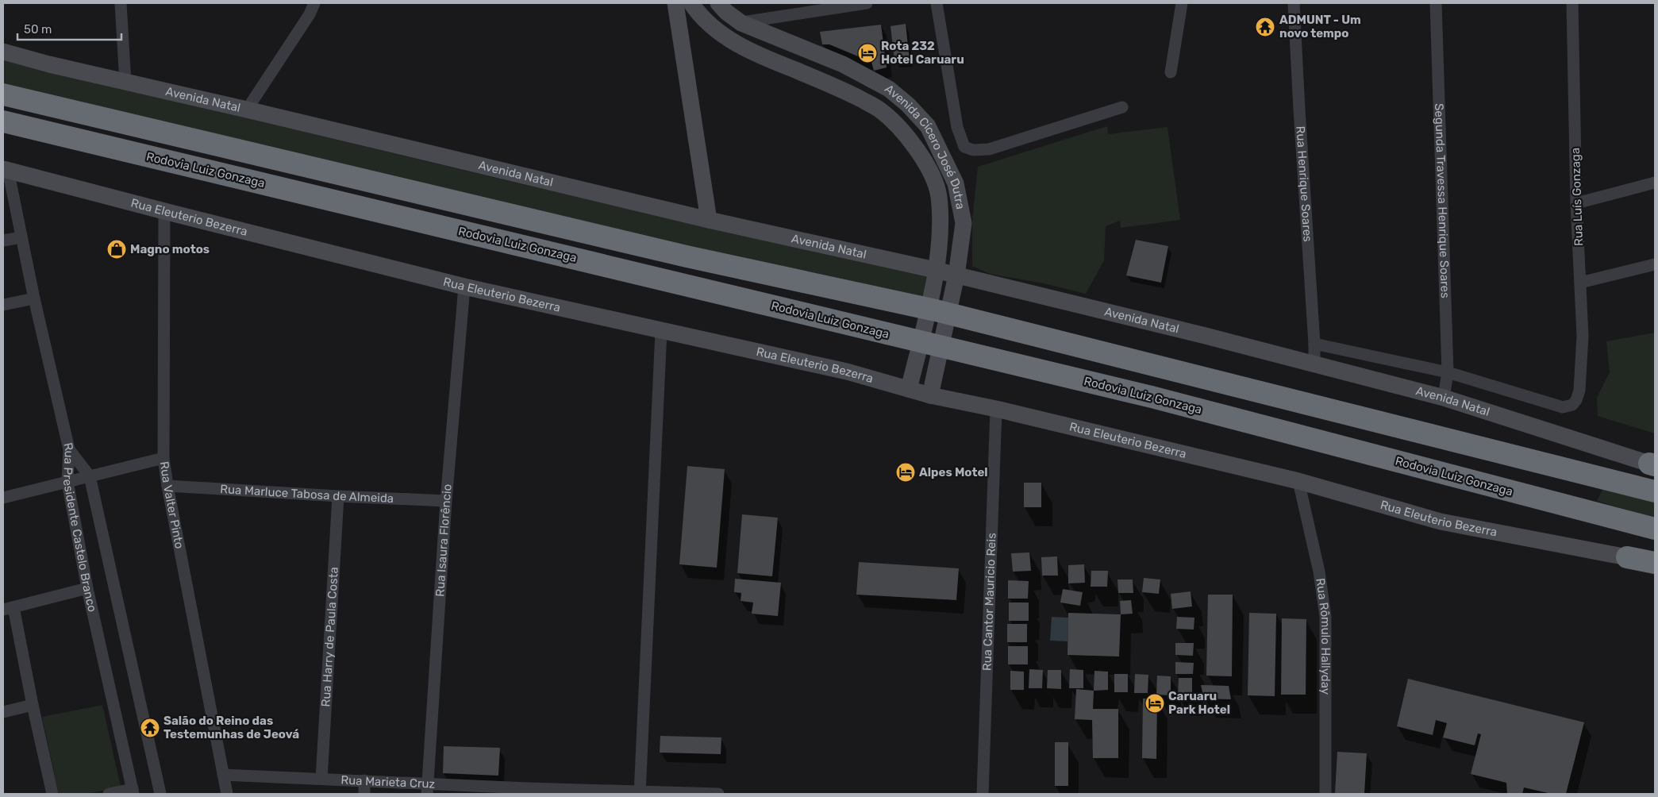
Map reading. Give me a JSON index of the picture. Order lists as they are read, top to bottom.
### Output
{
  "streets": {
    "highway": ["Rodovia Luiz Gonzaga"],
    "street": [
      "Avenida Natal",
      "Avenida Cícero José Dutra",
      "Rua Henrique Soares",
      "Rua Luís Gonzaga",
      "Segunda Travessa Henrique Soares",
      "Rua Eleuterio Bezerra",
      "Rua Marluce Tabosa de Almeida",
      "Rua Valter Pinto",
      "Rua Presidente Castelo Branco",
      "Rua Isaura Florêncio",
      "Rua Cantor Mauricio Reis",
      "Rua Rômulo Hallyday",
      "Rua Harry de Paula Costa",
      "Rua Marieta Cruz"
    ]
  },
  "crossings": [
    ["Avenida Natal", "Avenida Cícero José Dutra"],
    ["Avenida Natal", "Rua Henrique Soares"],
    ["Avenida Natal", "Segunda Travessa Henrique Soares"],
    ["Avenida Cícero José Dutra", "Rua Eleuterio Bezerra"],
    ["Rua Luís Gonzaga", "Segunda Travessa Henrique Soares"],
    ["Rua Eleuterio Bezerra", "Rua Valter Pinto"],
    ["Rua Eleuterio Bezerra", "Rua Isaura Florêncio"],
    ["Rua Eleuterio Bezerra", "Rua Cantor Mauricio Reis"],
    ["Rua Eleuterio Bezerra", "Rua Rômulo Hallyday"],
    ["Rua Marluce Tabosa de Almeida", "Rua Valter Pinto"],
    ["Rua Marluce Tabosa de Almeida", "Rua Isaura Florêncio"],
    ["Rua Marluce Tabosa de Almeida", "Rua Harry de Paula Costa"],
    ["Rua Valter Pinto", "Rua Marieta Cruz"],
    ["Rua Isaura Florêncio", "Rua Marieta Cruz"],
    ["Rua Harry de Paula Costa", "Rua Marieta Cruz"]
  ],
  "places": {
    "temple": ["ADMUNT - Um novo tempo", "Salão do Reino das Testemunhas de Jeová"],
    "hotel": ["Rota 232 Hotel Caruaru", "Alpes Motel", "Caruaru Park Hotel"],
    "shop": ["Magno motos"]
  },
  "scale_bar": "50 m"
}
